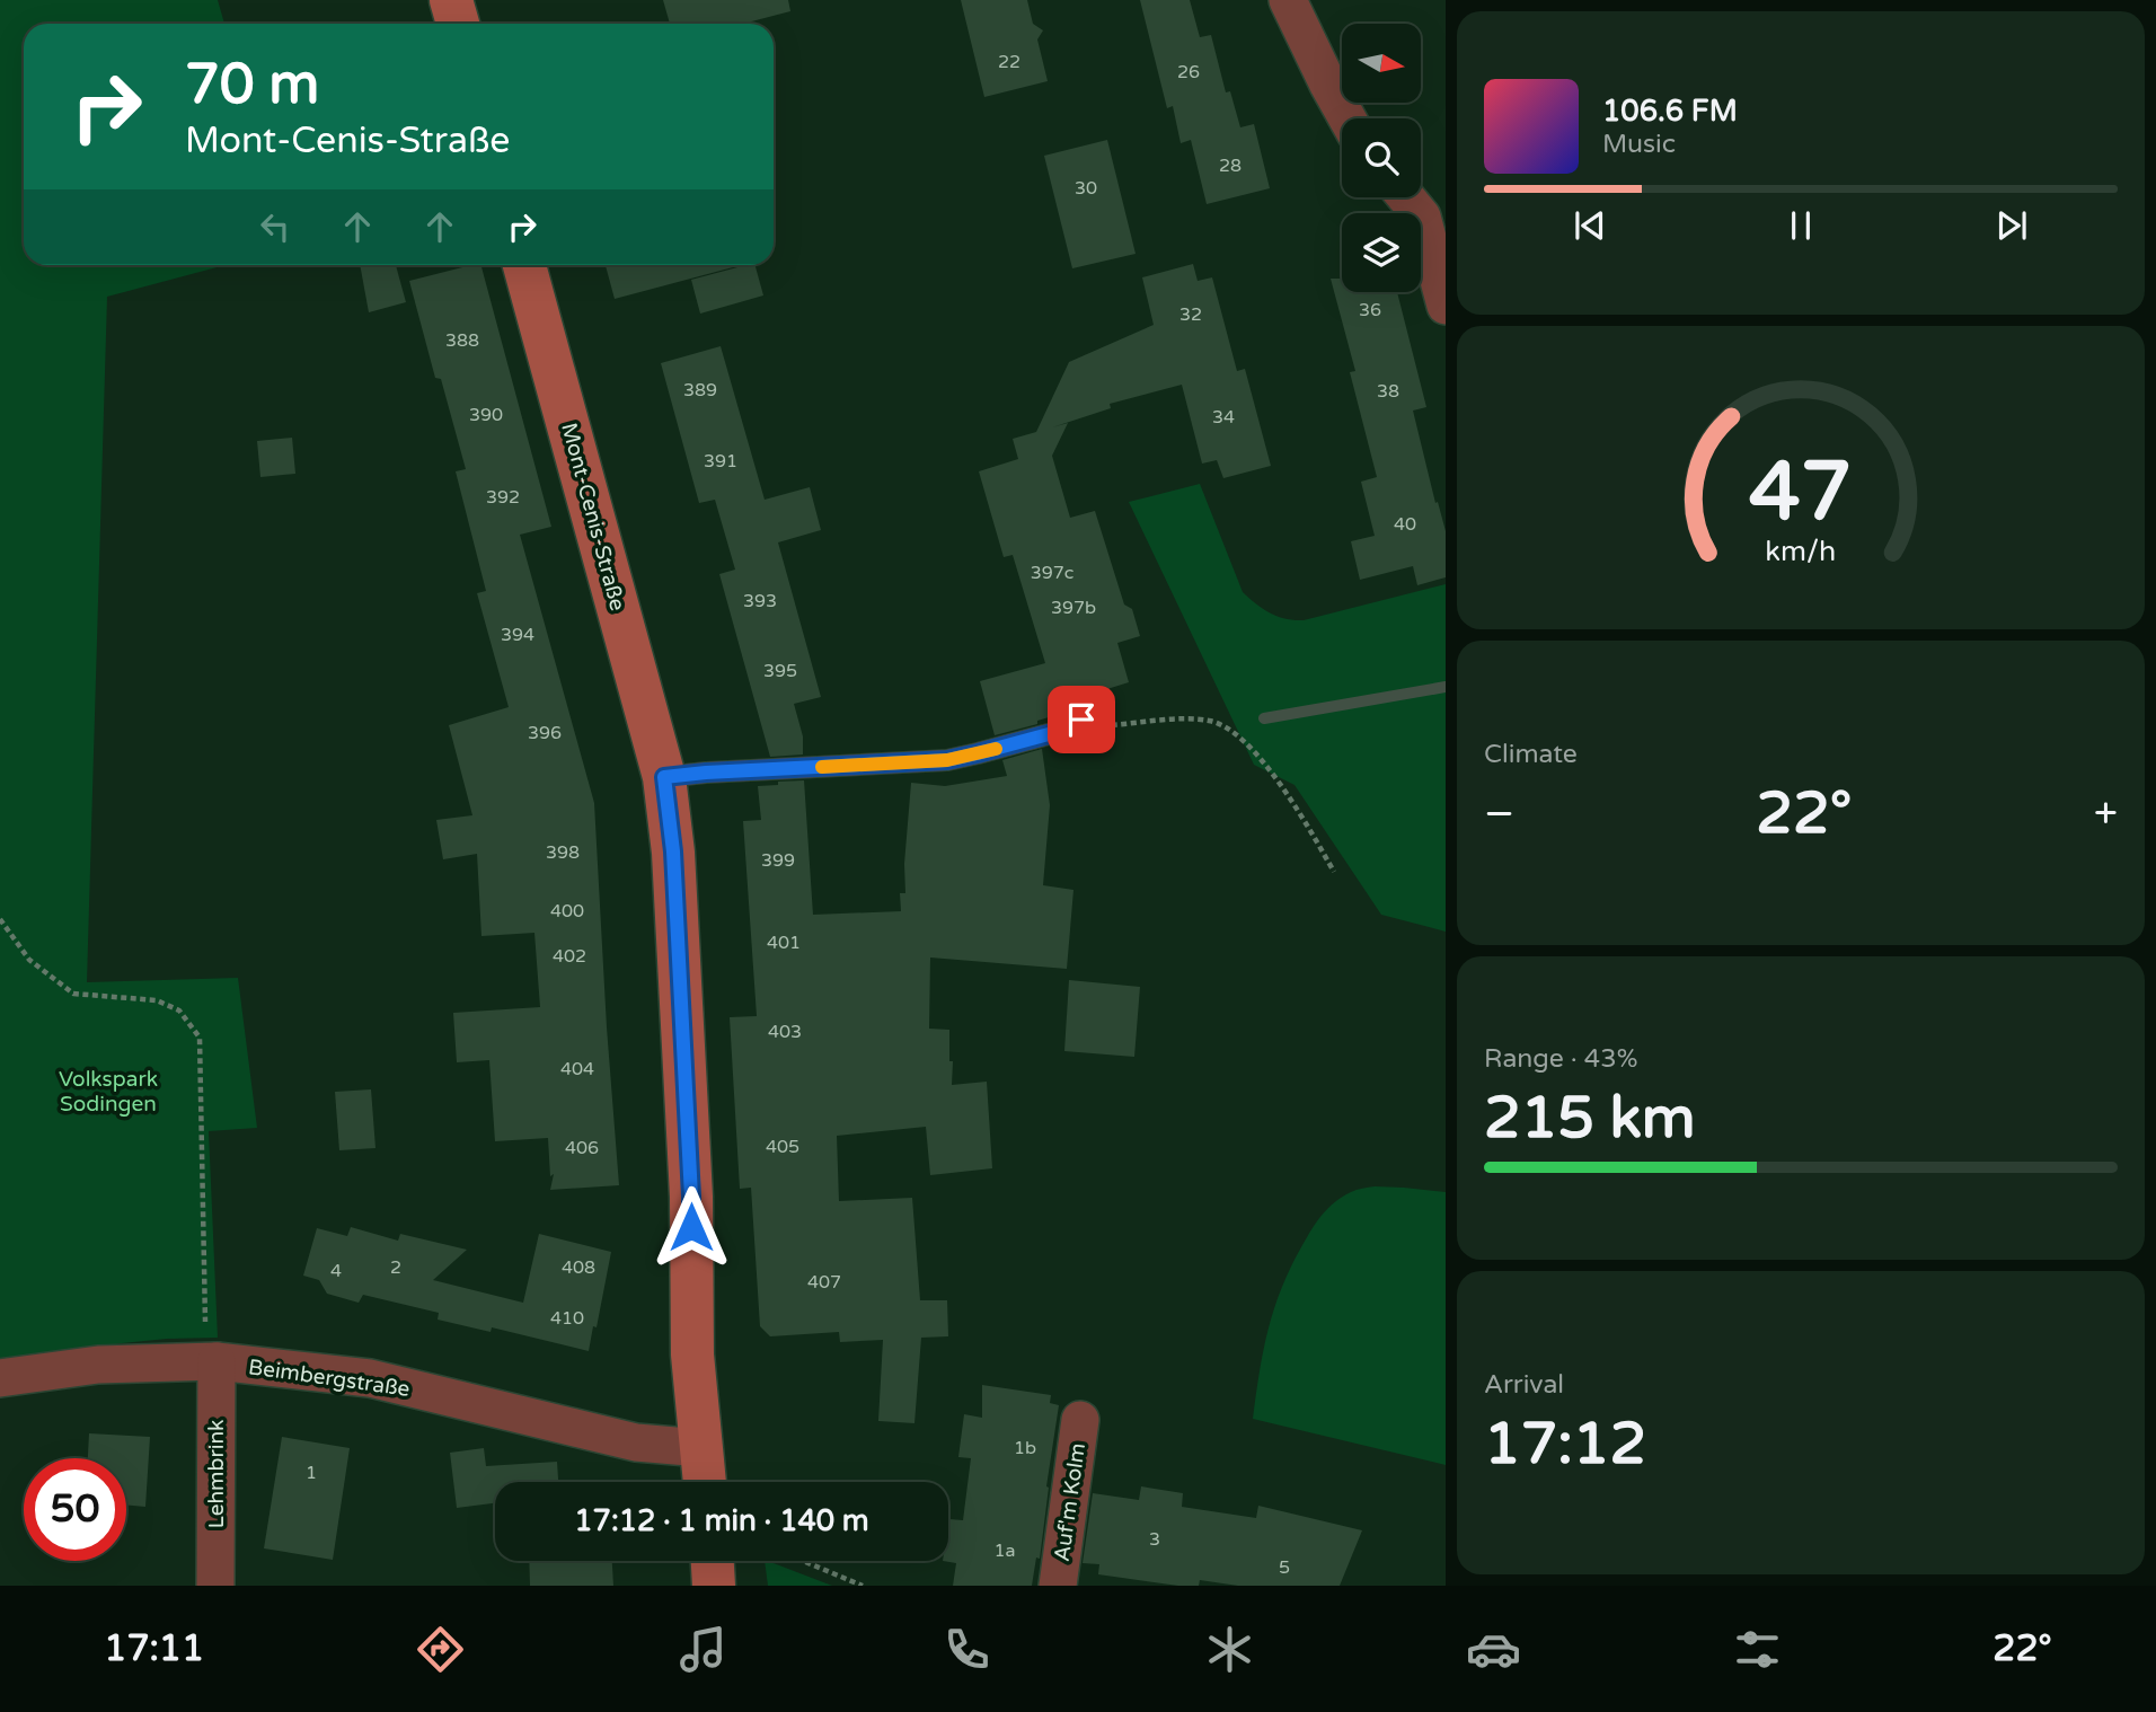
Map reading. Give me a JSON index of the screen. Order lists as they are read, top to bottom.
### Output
{
  "streets": {
    "main road": ["Mont-Cenis-Straße"],
    "street": ["Beimbergstraße", "Lehmbrink", "Auf'm Kolm"]
  },
  "crossings": [
    ["Mont-Cenis-Straße", "Beimbergstraße"],
    ["Beimbergstraße", "Lehmbrink"]
  ],
  "parks": ["Volkspark Sodingen"],
  "house_numbers": [
    "22",
    "26",
    "28",
    "30",
    "36",
    "32",
    "388",
    "389",
    "38",
    "390",
    "34",
    "391",
    "392",
    "40",
    "397c",
    "393",
    "397b",
    "394",
    "395",
    "396",
    "398",
    "399",
    "400",
    "401",
    "402",
    "403",
    "404",
    "405",
    "406",
    "2",
    "408",
    "4",
    "407",
    "410",
    "1b",
    "1",
    "3",
    "1a",
    "5"
  ],
  "north": "right",
  "page": {
    "turn": ["70 m", "Mont-Cenis-Straße"],
    "song": ["106.6 FM", "Music"],
    "tile": [
      "Climate",
      ["Range · 43%", "215 km"],
      ["Arrival", "17:12"]
    ],
    "heat": ["−", "22°", "+"],
    "limit": "50",
    "trip": "17:12 · 1 min · 140 m",
    "tabs": ["17:11", "22°"],
    "gauge": ["47", "km/h"]
  }
}
